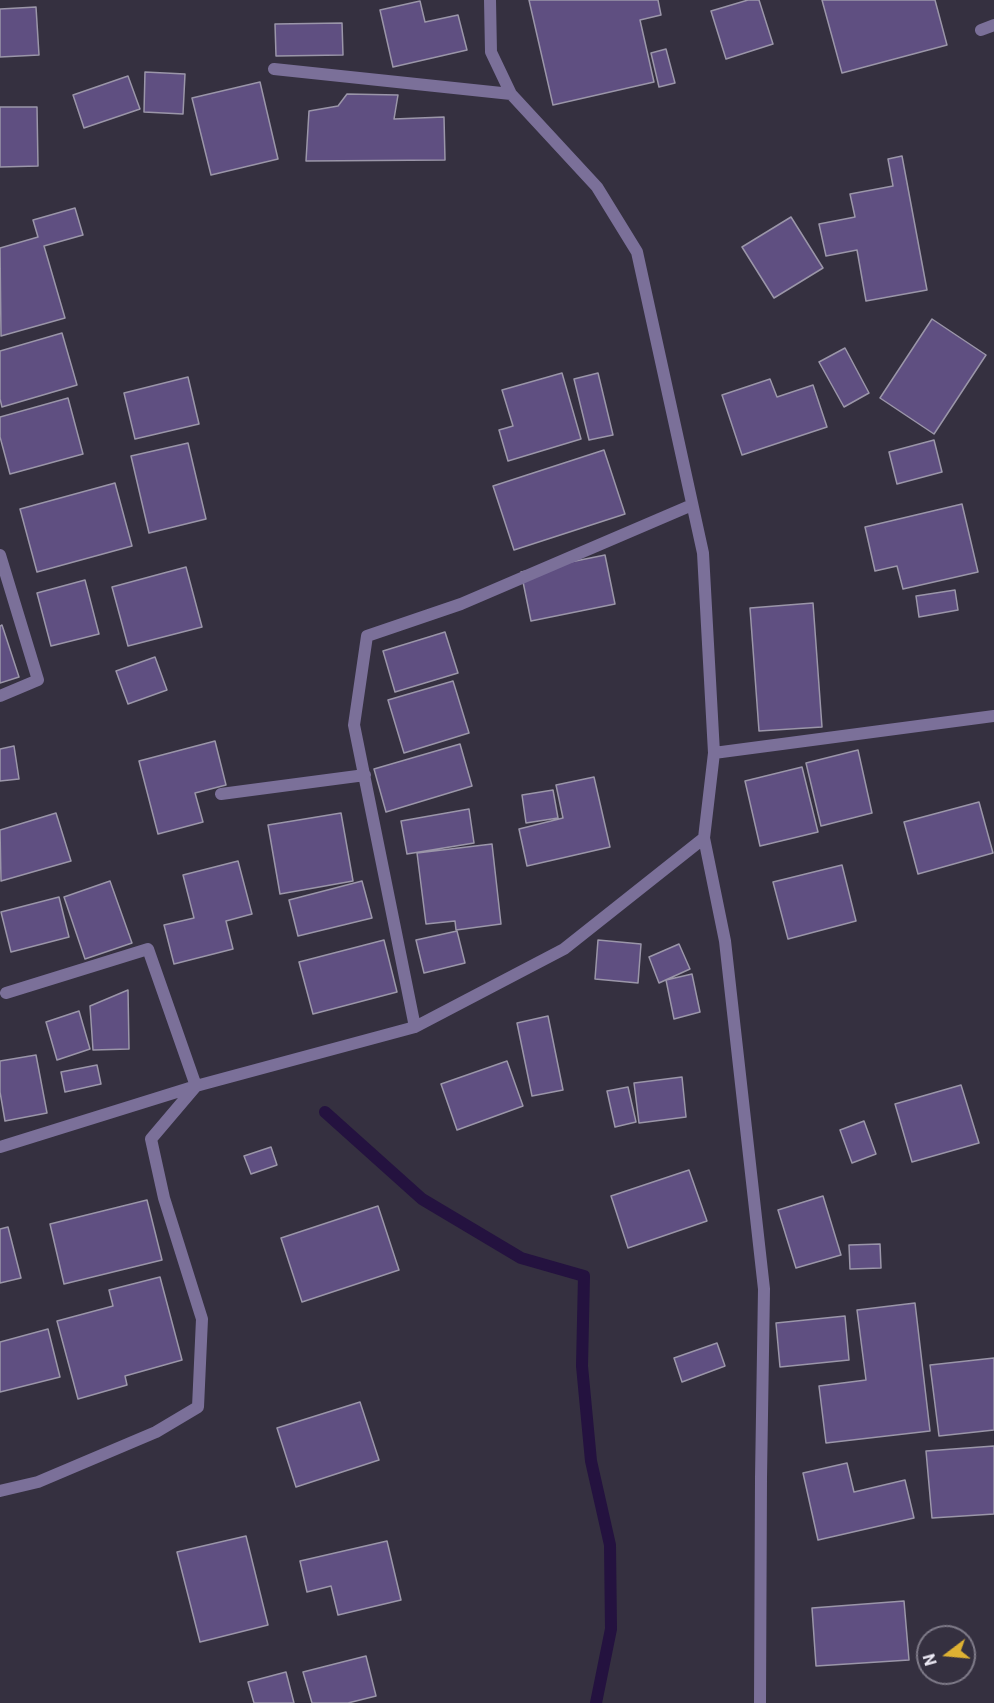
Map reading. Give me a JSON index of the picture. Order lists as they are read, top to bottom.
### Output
{
  "north": "left"
}
